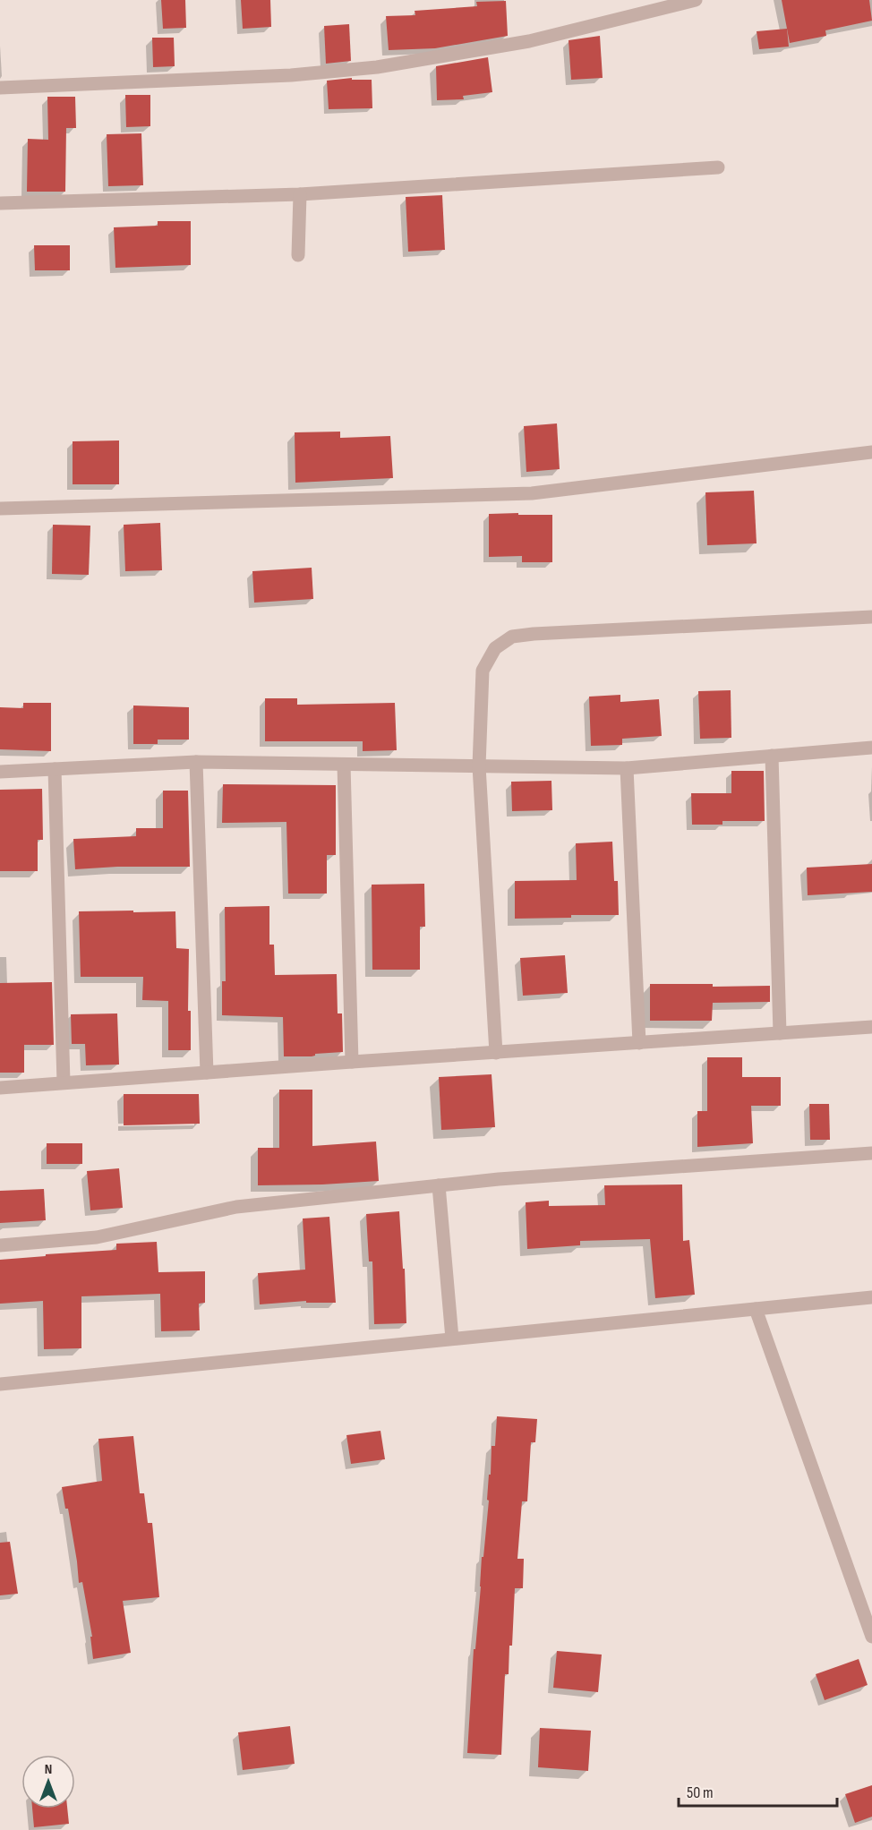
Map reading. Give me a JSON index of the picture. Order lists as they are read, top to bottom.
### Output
{
  "scale_bar": "50 m",
  "north": "top"
}
